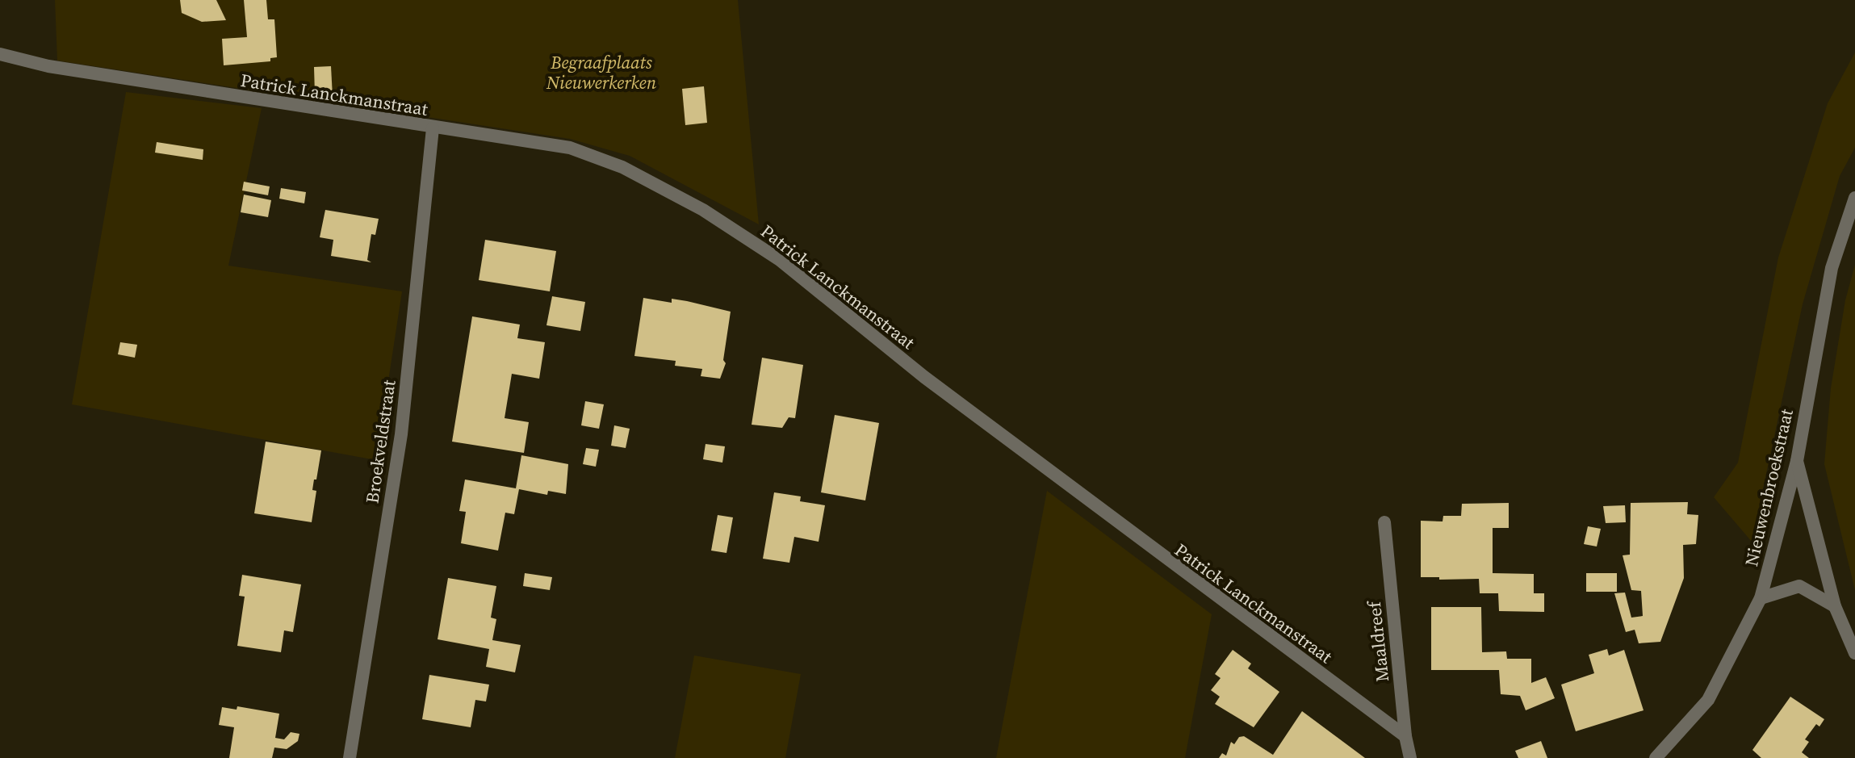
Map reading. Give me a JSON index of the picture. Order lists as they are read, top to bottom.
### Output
{
  "streets": {
    "street": [
      "Patrick Lanckmanstraat",
      "Broekveldstraat",
      "Nieuwenbroekstraat",
      "Maaldreef"
    ]
  },
  "crossings": [
    ["Patrick Lanckmanstraat", "Broekveldstraat"],
    ["Patrick Lanckmanstraat", "Maaldreef"]
  ],
  "parks": ["Begraafplaats Nieuwerkerken"]
}
